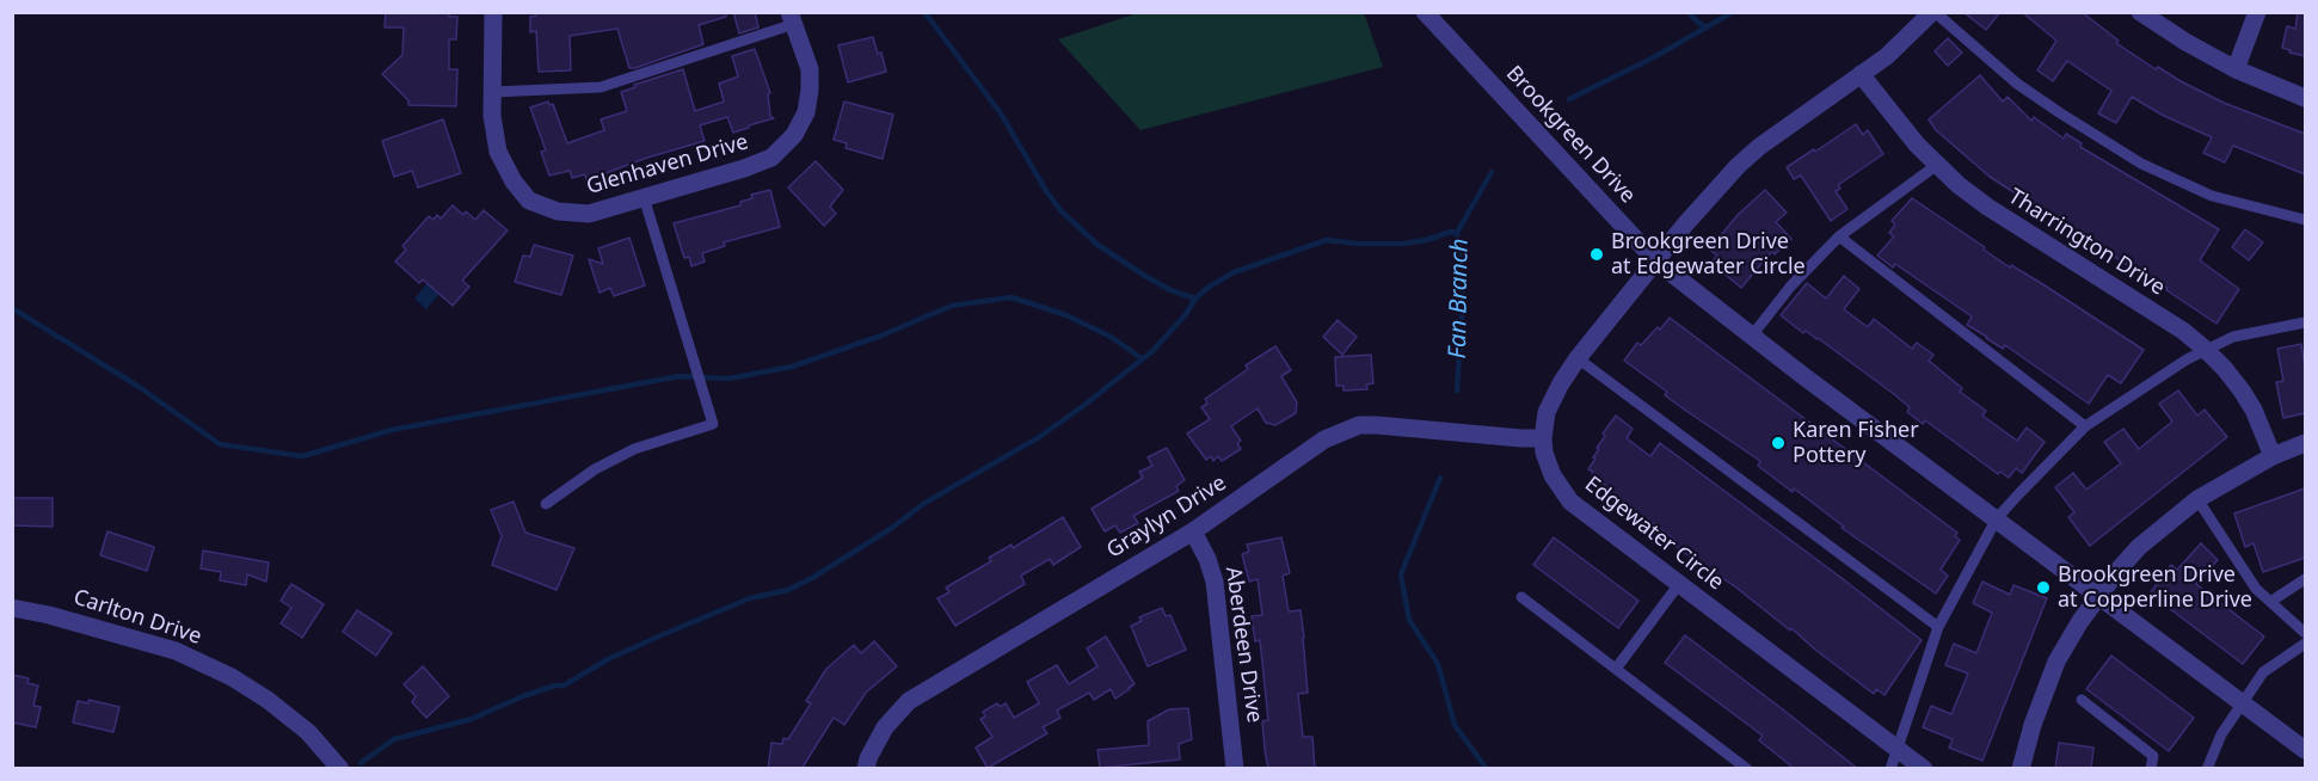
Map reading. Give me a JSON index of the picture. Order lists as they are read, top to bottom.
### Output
{
  "streets": {
    "street": [
      "Brookgreen Drive",
      "Glenhaven Drive",
      "Tharrington Drive",
      "Graylyn Drive",
      "Edgewater Circle",
      "Carlton Drive",
      "Aberdeen Drive"
    ]
  },
  "crossings": [
    ["Brookgreen Drive", "Edgewater Circle"],
    ["Tharrington Drive", "Edgewater Circle"],
    ["Graylyn Drive", "Edgewater Circle"],
    ["Graylyn Drive", "Aberdeen Drive"]
  ],
  "water": ["Fan Branch"],
  "places": ["Brookgreen Drive at Edgewater Circle", "Karen Fisher Pottery", "Brookgreen Drive at Copperline Drive"]
}
